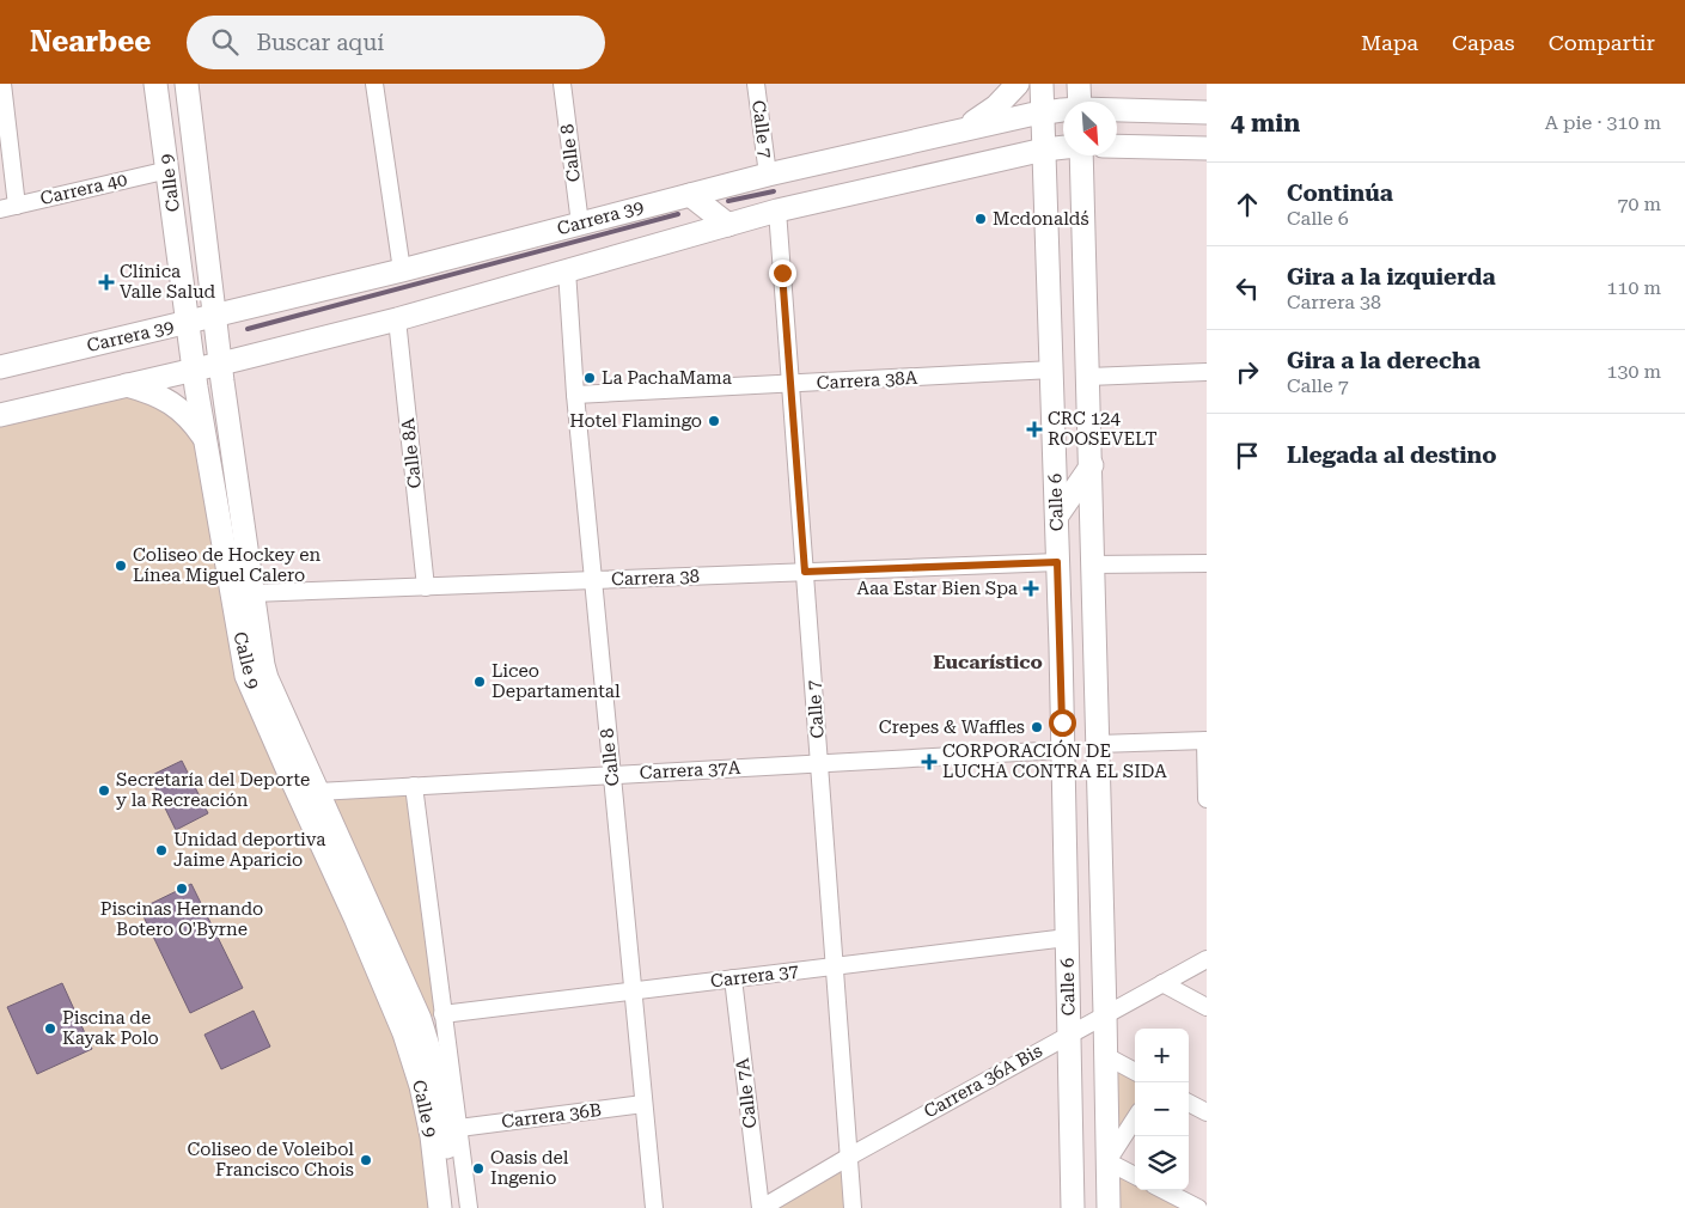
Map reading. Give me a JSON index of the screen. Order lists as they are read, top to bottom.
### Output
{
  "streets": {
    "main road": ["Calle 9", "Carrera 39", "Calle 6"],
    "street": [
      "Calle 7",
      "Calle 8",
      "Carrera 40",
      "Carrera 38A",
      "Calle 8A",
      "Carrera 38",
      "Carrera 37A",
      "Carrera 37",
      "Carrera 36A Bis",
      "Calle 7A",
      "Carrera 36B"
    ]
  },
  "crossings": [
    ["Calle 7", "Carrera 39"],
    ["Calle 7", "Carrera 38A"],
    ["Calle 7", "Carrera 38"],
    ["Calle 7", "Carrera 37A"],
    ["Calle 7", "Carrera 37"],
    ["Calle 7", "Carrera 36A Bis"],
    ["Calle 8", "Carrera 39"],
    ["Calle 8", "Carrera 38A"],
    ["Calle 8", "Carrera 38"],
    ["Calle 8", "Carrera 37A"],
    ["Calle 8", "Carrera 37"],
    ["Calle 8", "Carrera 36B"],
    ["Calle 9", "Carrera 40"],
    ["Calle 9", "Carrera 39"],
    ["Calle 9", "Carrera 38"],
    ["Calle 9", "Carrera 37A"],
    ["Calle 9", "Carrera 37"],
    ["Calle 9", "Carrera 36B"],
    ["Carrera 39", "Calle 6"],
    ["Carrera 38A", "Calle 6"],
    ["Calle 8A", "Carrera 38"],
    ["Calle 6", "Carrera 38"],
    ["Calle 6", "Carrera 37A"],
    ["Calle 6", "Carrera 37"],
    ["Calle 6", "Carrera 36A Bis"],
    ["Carrera 37", "Calle 7A"],
    ["Carrera 36A Bis", "Calle 7A"]
  ],
  "districts": ["Eucarístico"],
  "places": {
    "other": [
      "Mcdonald´s",
      "La PachaMama",
      "Hotel Flamingo",
      "Coliseo de Hockey en Línea Miguel Calero",
      "Liceo Departamental",
      "Crepes & Waffles",
      "Secretaría del Deporte y la Recreación",
      "Unidad deportiva Jaime Aparicio",
      "Piscinas Hernando Botero O'Byrne",
      "Piscina de Kayak Polo",
      "Coliseo de Voleibol Francisco Chois",
      "Oasis del Ingenio"
    ],
    "health": [
      "Clínica Valle Salud",
      "CRC 124 ROOSEVELT",
      "Aaa Estar Bien Spa",
      "CORPORACIÓN DE LUCHA CONTRA EL SIDA"
    ]
  },
  "north": "bottom right",
  "page": {
    "header": "Nearbee",
    "search": "Buscar aquí",
    "nav": ["Mapa", "Capas", "Compartir"],
    "heading": ["4 min", "A pie · 310 m"],
    "list": [
      ["Continúa", "Calle 6", "70 m"],
      ["Gira a la izquierda", "Carrera 38", "110 m"],
      ["Gira a la derecha", "Calle 7", "130 m"],
      "Llegada al destino"
    ],
    "map_buttons": ["+", "−"]
  }
}
